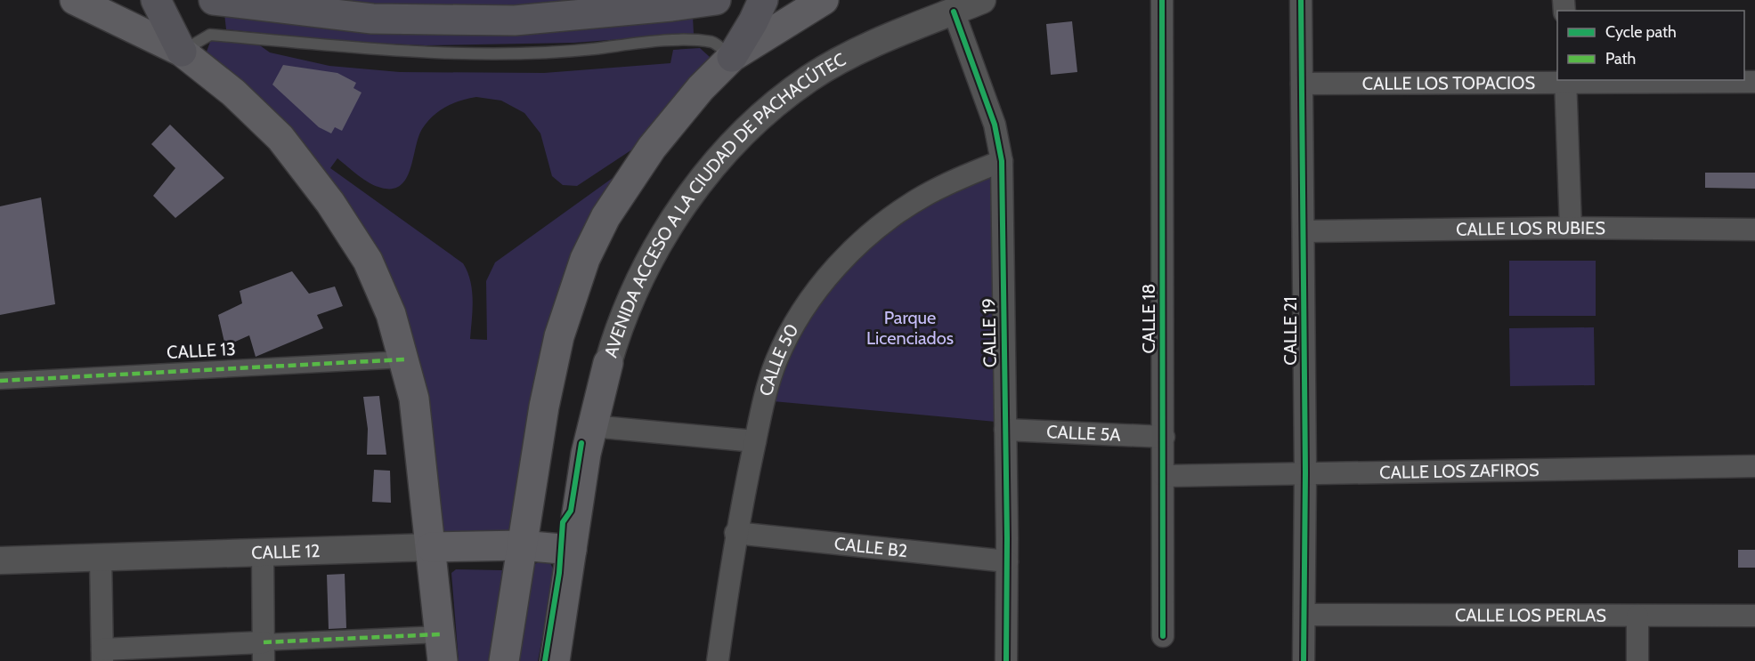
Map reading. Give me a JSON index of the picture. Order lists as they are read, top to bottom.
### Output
{
  "streets": {
    "main road": ["AVENIDA ACCESO A LA CIUDAD DE PACHACÚTEC", "CALLE 12"],
    "street": [
      "CALLE LOS TOPACIOS",
      "CALLE LOS RUBIES",
      "CALLE 18",
      "CALLE 21",
      "CALLE 19",
      "CALLE 13",
      "CALLE 50",
      "CALLE 5A",
      "CALLE LOS ZAFIROS",
      "CALLE B2",
      "CALLE LOS PERLAS"
    ]
  },
  "crossings": [
    ["CALLE LOS TOPACIOS", "CALLE 21"],
    ["AVENIDA ACCESO A LA CIUDAD DE PACHACÚTEC", "CALLE 19"],
    ["AVENIDA ACCESO A LA CIUDAD DE PACHACÚTEC", "CALLE 12"],
    ["CALLE LOS RUBIES", "CALLE 21"],
    ["CALLE 18", "CALLE 5A"],
    ["CALLE 18", "CALLE LOS ZAFIROS"],
    ["CALLE 21", "CALLE LOS ZAFIROS"],
    ["CALLE 21", "CALLE LOS PERLAS"],
    ["CALLE 19", "CALLE 50"],
    ["CALLE 19", "CALLE 5A"],
    ["CALLE 19", "CALLE B2"],
    ["CALLE 50", "CALLE B2"]
  ],
  "parks": ["Parque Licenciados"],
  "legend": ["Cycle path", "Path"]
}
